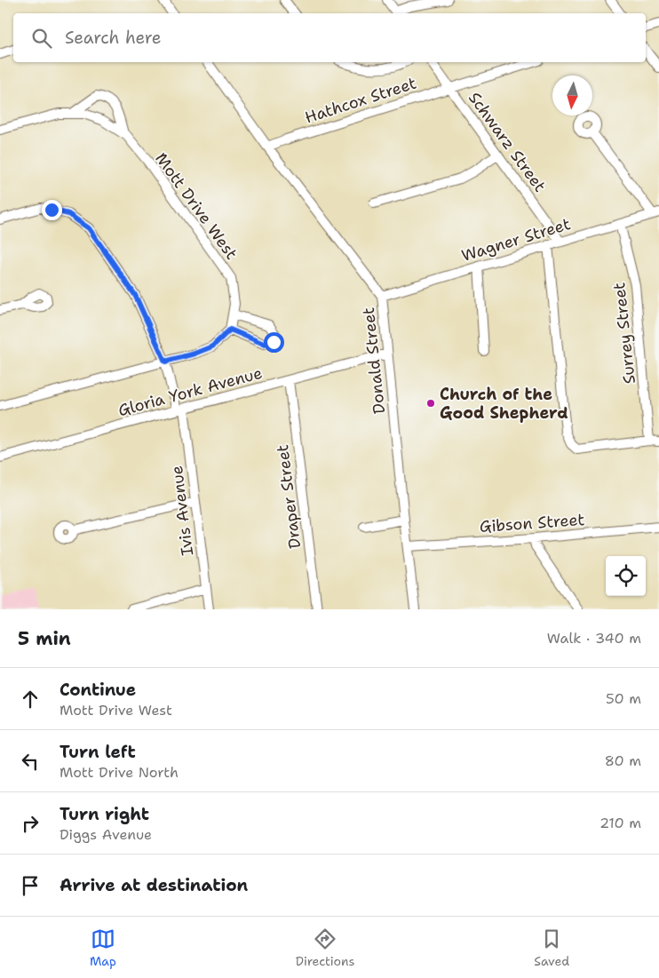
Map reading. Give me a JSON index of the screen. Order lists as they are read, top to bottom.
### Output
{
  "streets": {
    "street": [
      "Hathcox Street",
      "Schwarz Street",
      "Mott Drive West",
      "Wagner Street",
      "Surrey Street",
      "Donald Street",
      "Gloria York Avenue",
      "Draper Street",
      "Ivis Avenue",
      "Gibson Street"
    ]
  },
  "crossings": [
    ["Hathcox Street", "Schwarz Street"],
    ["Hathcox Street", "Donald Street"],
    ["Schwarz Street", "Wagner Street"],
    ["Wagner Street", "Surrey Street"],
    ["Wagner Street", "Donald Street"],
    ["Donald Street", "Gloria York Avenue"],
    ["Donald Street", "Gibson Street"],
    ["Gloria York Avenue", "Draper Street"],
    ["Gloria York Avenue", "Ivis Avenue"]
  ],
  "places": ["Church of the Good Shepherd"],
  "north": "bottom",
  "page": {
    "search": "Search here",
    "heading": ["5 min", "Walk · 340 m"],
    "list": [
      ["Continue", "Mott Drive West", "50 m"],
      ["Turn left", "Mott Drive North", "80 m"],
      ["Turn right", "Diggs Avenue", "210 m"],
      "Arrive at destination"
    ],
    "nav": ["Map", "Directions", "Saved"]
  }
}
